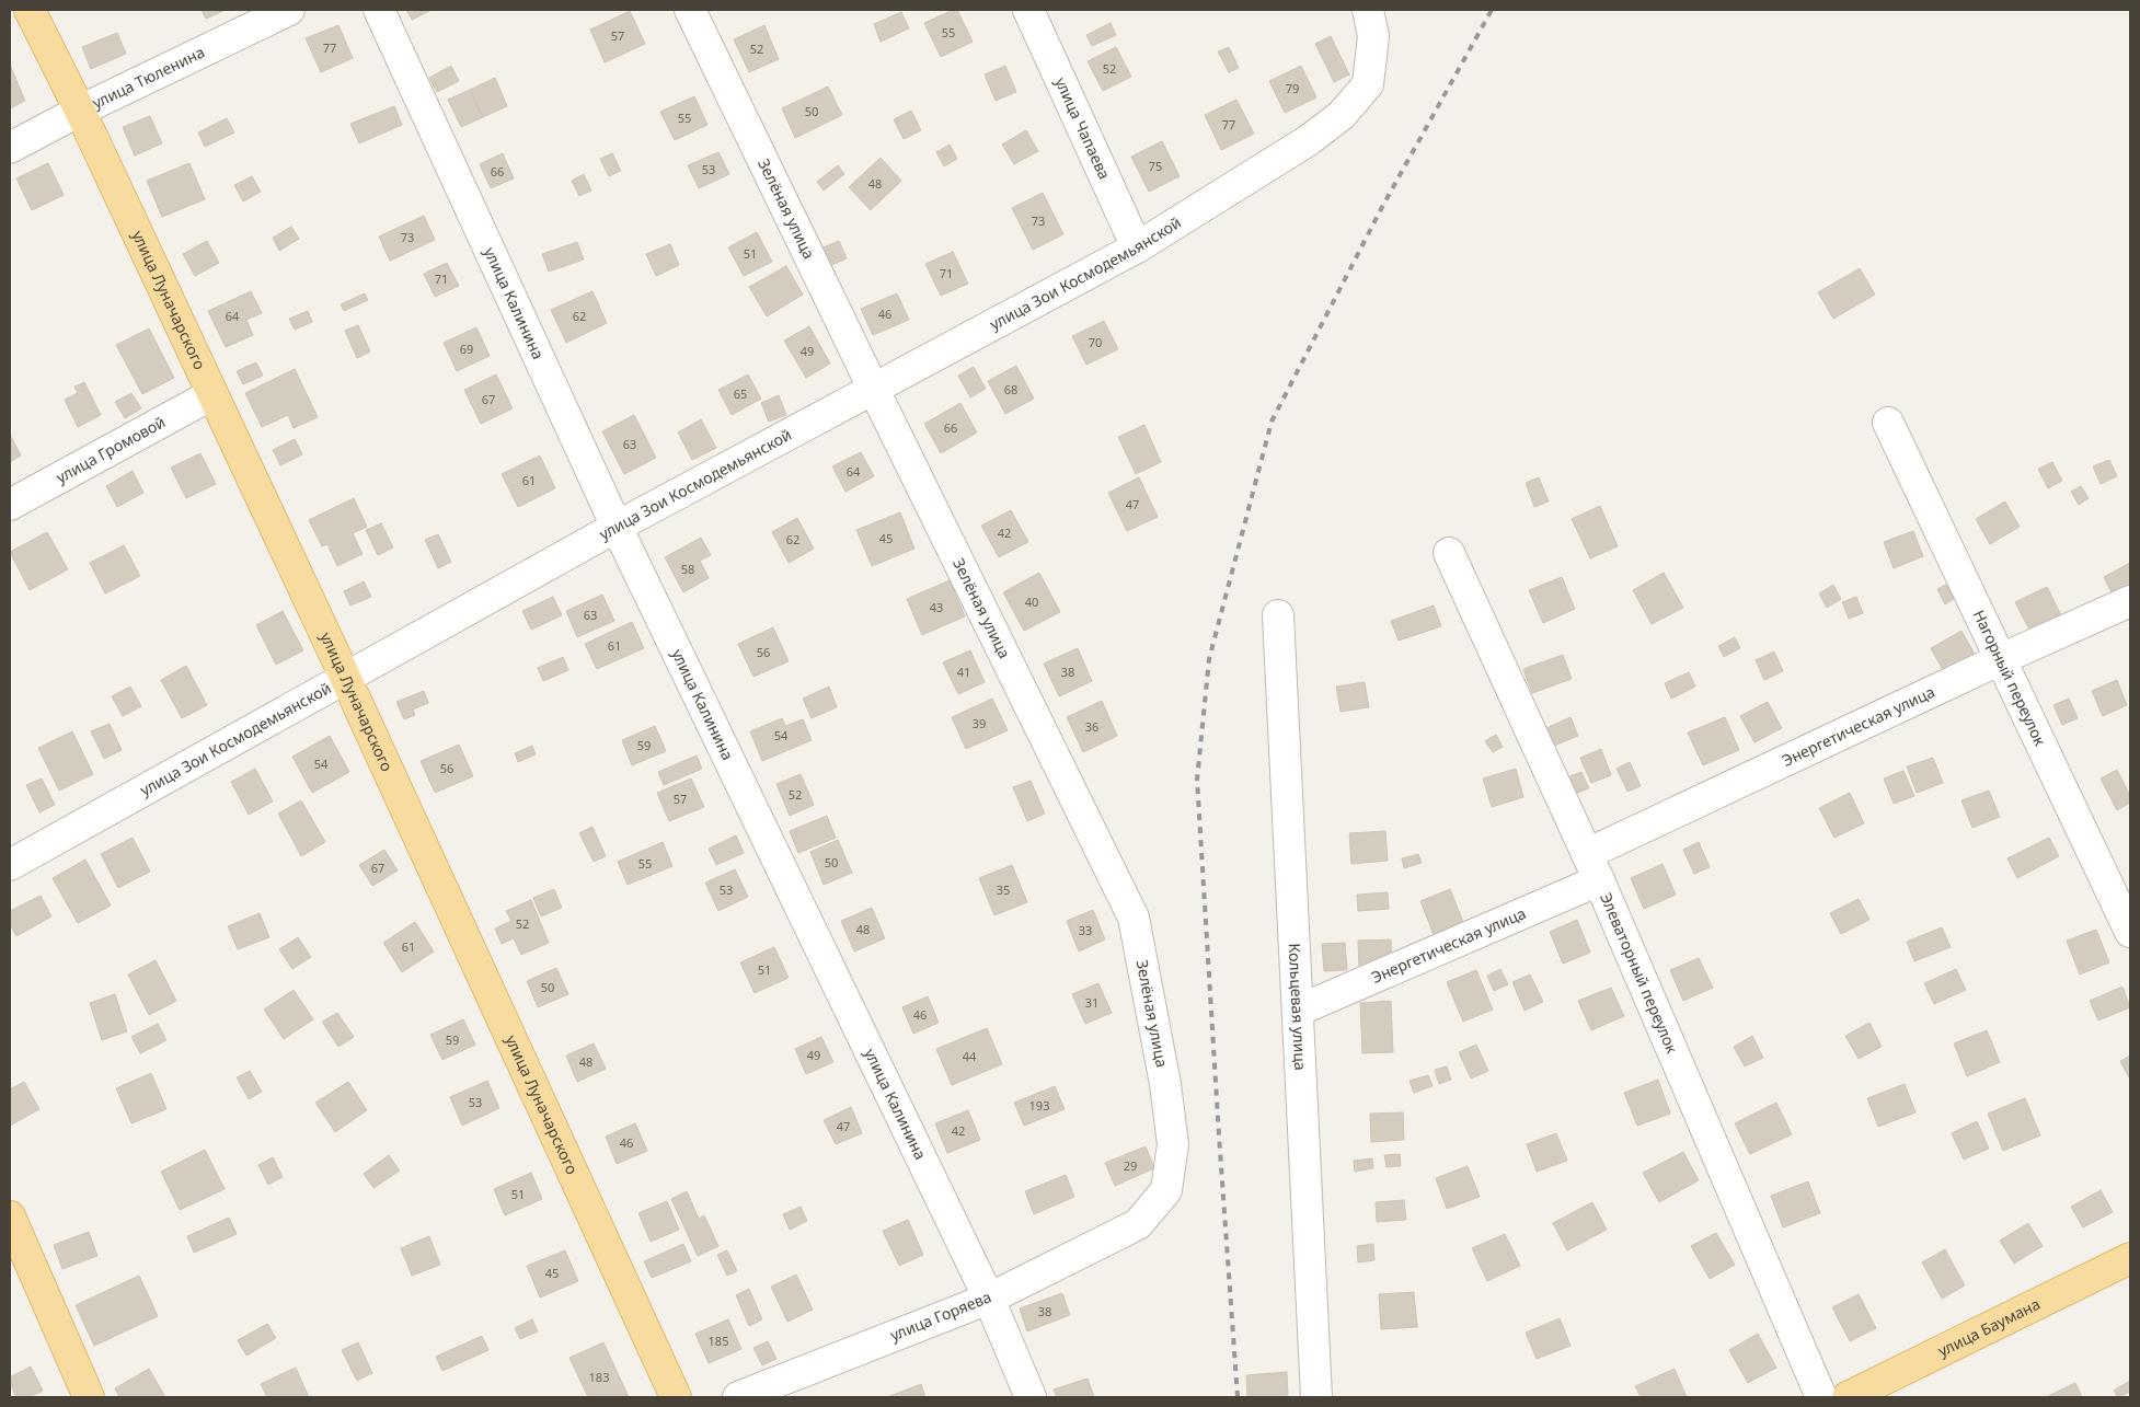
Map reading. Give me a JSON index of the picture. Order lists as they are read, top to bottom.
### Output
{
  "streets": {
    "main road": ["улица Луначарского", "улица Баумана"],
    "street": [
      "улица Тюленина",
      "улица Чапаева",
      "Зелёная улица",
      "улица Зои Космодемьянской",
      "улица Калинина",
      "улица Громовой",
      "Нагорный переулок",
      "Энергетическая улица",
      "Элеваторный переулок",
      "Кольцевая улица",
      "улица Горяева"
    ]
  },
  "crossings": [
    ["улица Тюленина", "улица Луначарского"],
    ["улица Чапаева", "улица Зои Космодемьянской"],
    ["Зелёная улица", "улица Зои Космодемьянской"],
    ["Зелёная улица", "улица Горяева"],
    ["улица Зои Космодемьянской", "улица Луначарского"],
    ["улица Зои Космодемьянской", "улица Калинина"],
    ["улица Луначарского", "улица Громовой"],
    ["улица Калинина", "улица Горяева"],
    ["Нагорный переулок", "Энергетическая улица"],
    ["Энергетическая улица", "Элеваторный переулок"],
    ["Энергетическая улица", "Кольцевая улица"]
  ],
  "house_numbers": [
    "55",
    "57",
    "77",
    "52",
    "52",
    "79",
    "50",
    "55",
    "77",
    "75",
    "53",
    "66",
    "48",
    "73",
    "73",
    "51",
    "71",
    "71",
    "46",
    "64",
    "62",
    "70",
    "69",
    "49",
    "68",
    "65",
    "67",
    "66",
    "63",
    "64",
    "61",
    "47",
    "42",
    "45",
    "62",
    "58",
    "40",
    "43",
    "63",
    "61",
    "56",
    "41",
    "38",
    "39",
    "36",
    "54",
    "59",
    "54",
    "56",
    "52",
    "57",
    "50",
    "55",
    "67",
    "53",
    "35",
    "52",
    "48",
    "33",
    "61",
    "51",
    "50",
    "31",
    "46",
    "59",
    "49",
    "44",
    "48",
    "53",
    "193",
    "47",
    "42",
    "46",
    "29",
    "51",
    "45",
    "38",
    "185",
    "183"
  ]
}
